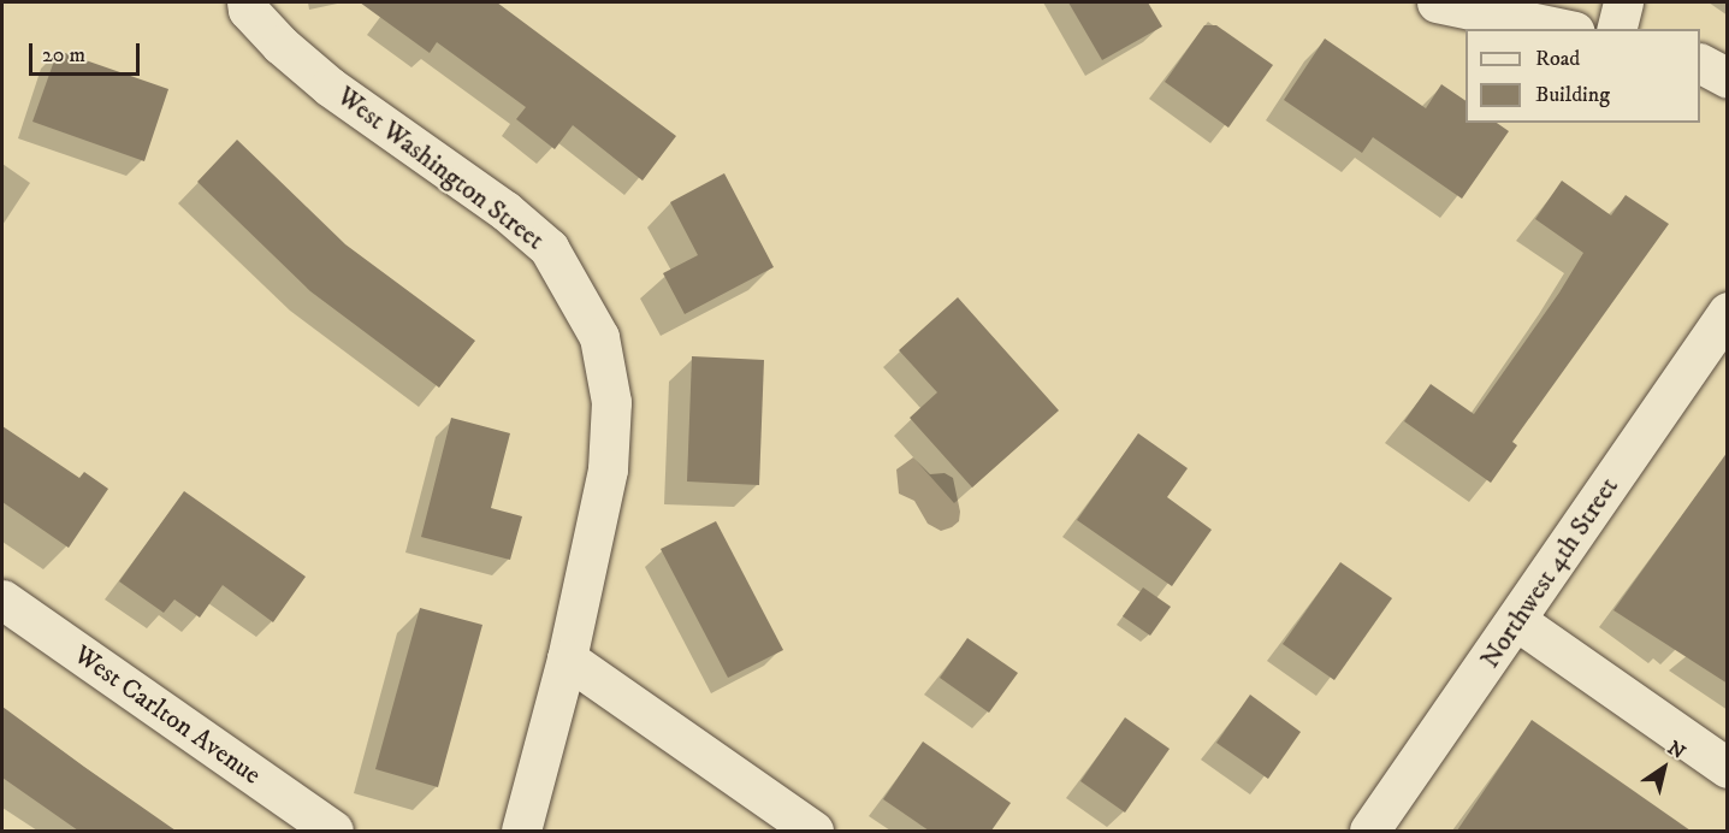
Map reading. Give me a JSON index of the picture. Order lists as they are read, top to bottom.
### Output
{
  "streets": {
    "street": ["West Washington Street", "Northwest 4th Street", "West Carlton Avenue"]
  },
  "legend": ["Road", "Building"],
  "scale_bar": "20 m",
  "north": "top right"
}
